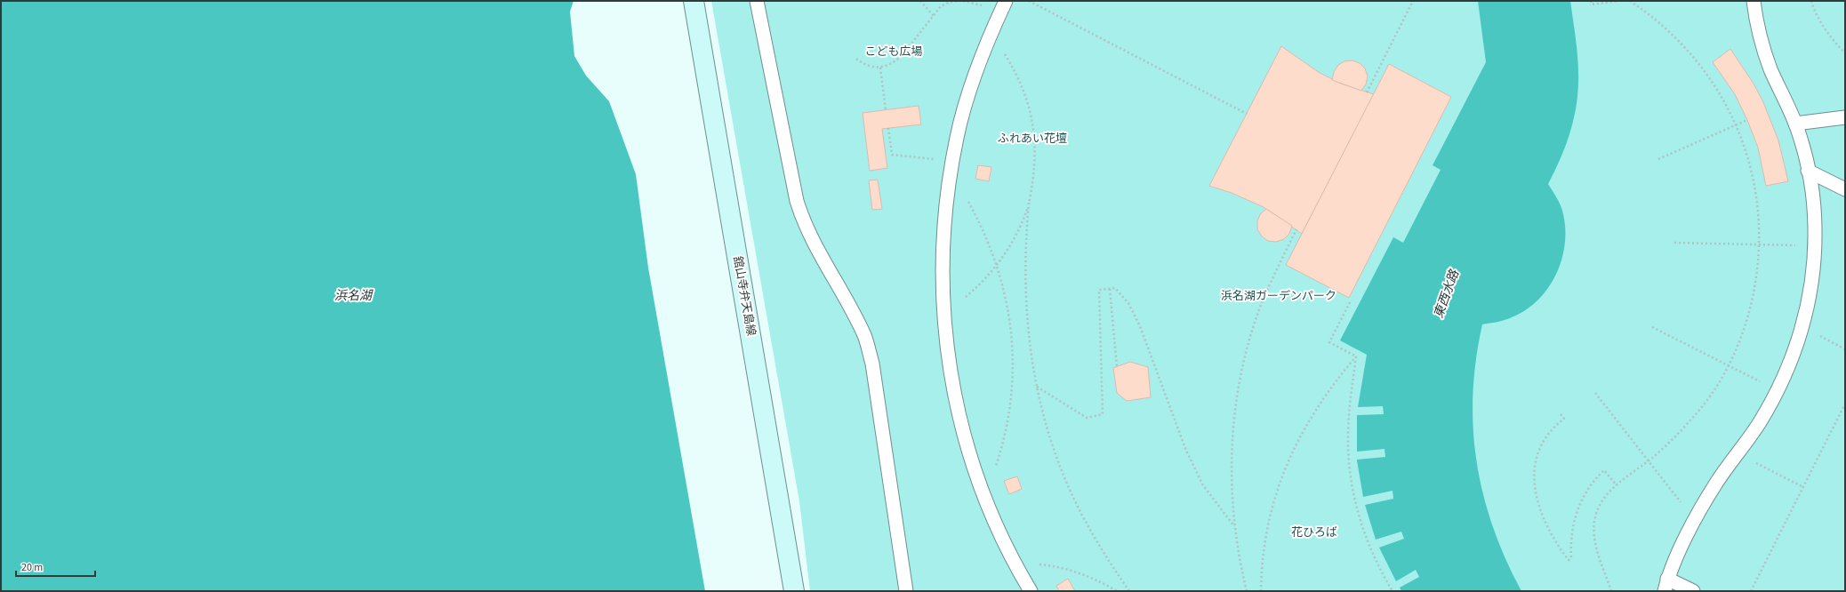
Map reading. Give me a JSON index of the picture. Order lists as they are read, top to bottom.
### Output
{
  "streets": {
    "main road": ["舘山寺弁天島線"]
  },
  "water": ["東西水路", "浜名湖"],
  "parks": [
    "こども広場",
    "ふれあい花壇",
    "浜名湖ガーデンパーク",
    "花ひろば"
  ],
  "scale_bar": "20 m"
}
